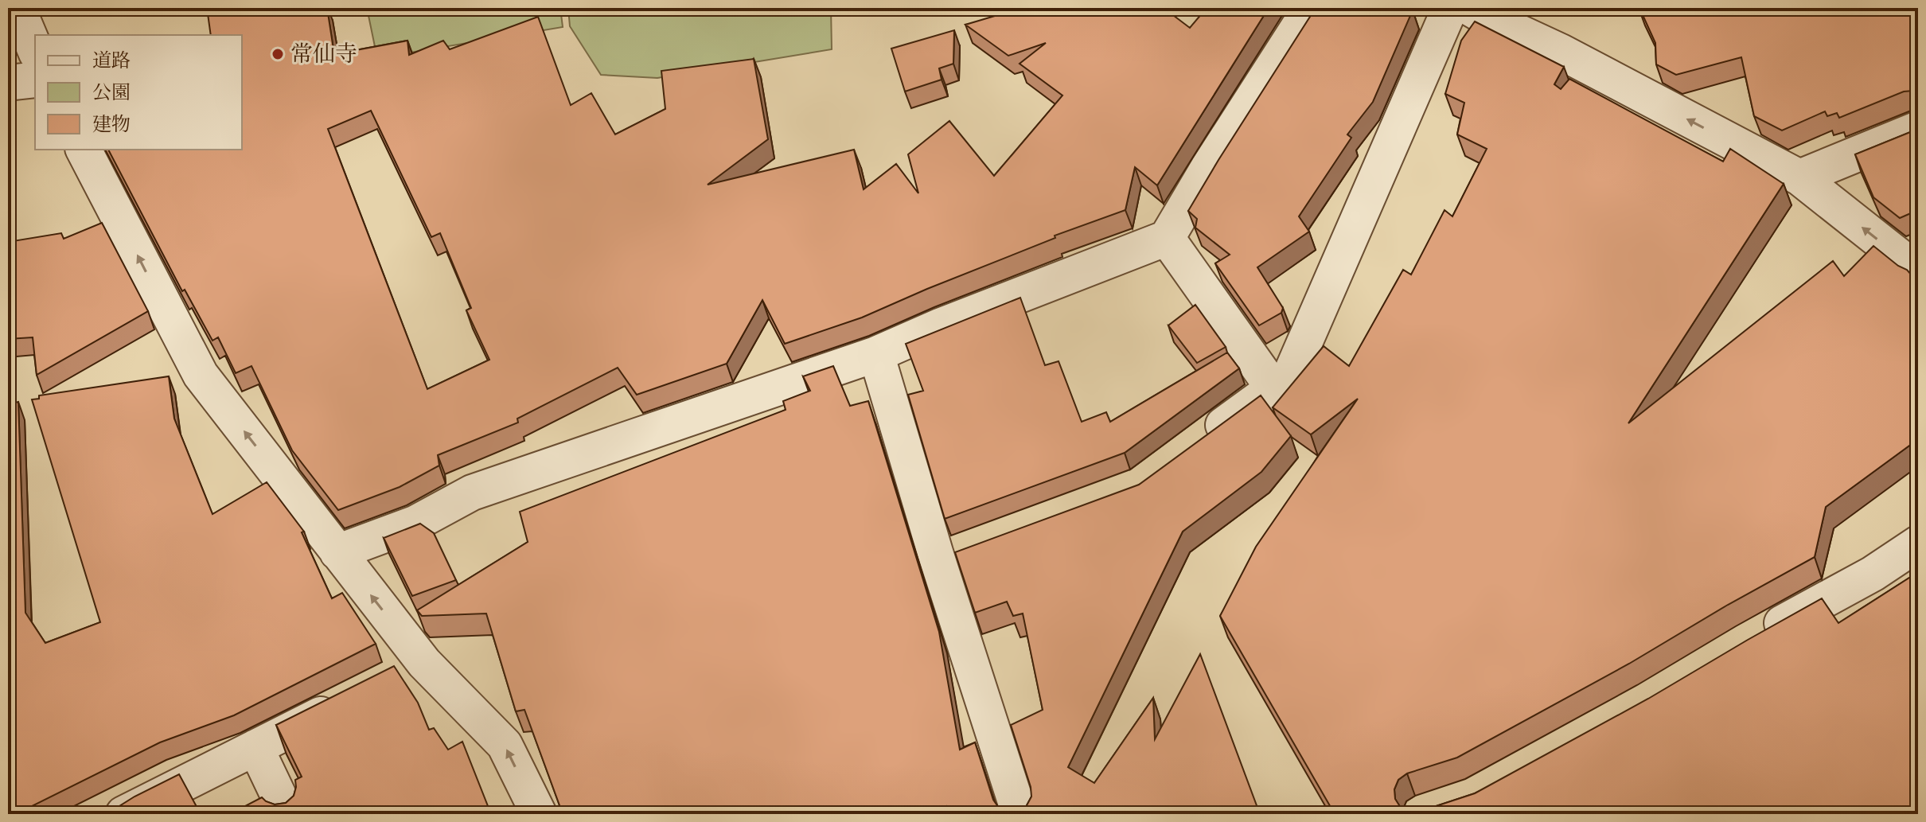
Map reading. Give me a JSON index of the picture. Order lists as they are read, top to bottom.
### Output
{
  "places": ["常仙寺"],
  "legend": ["道路", "公園", "建物"]
}
